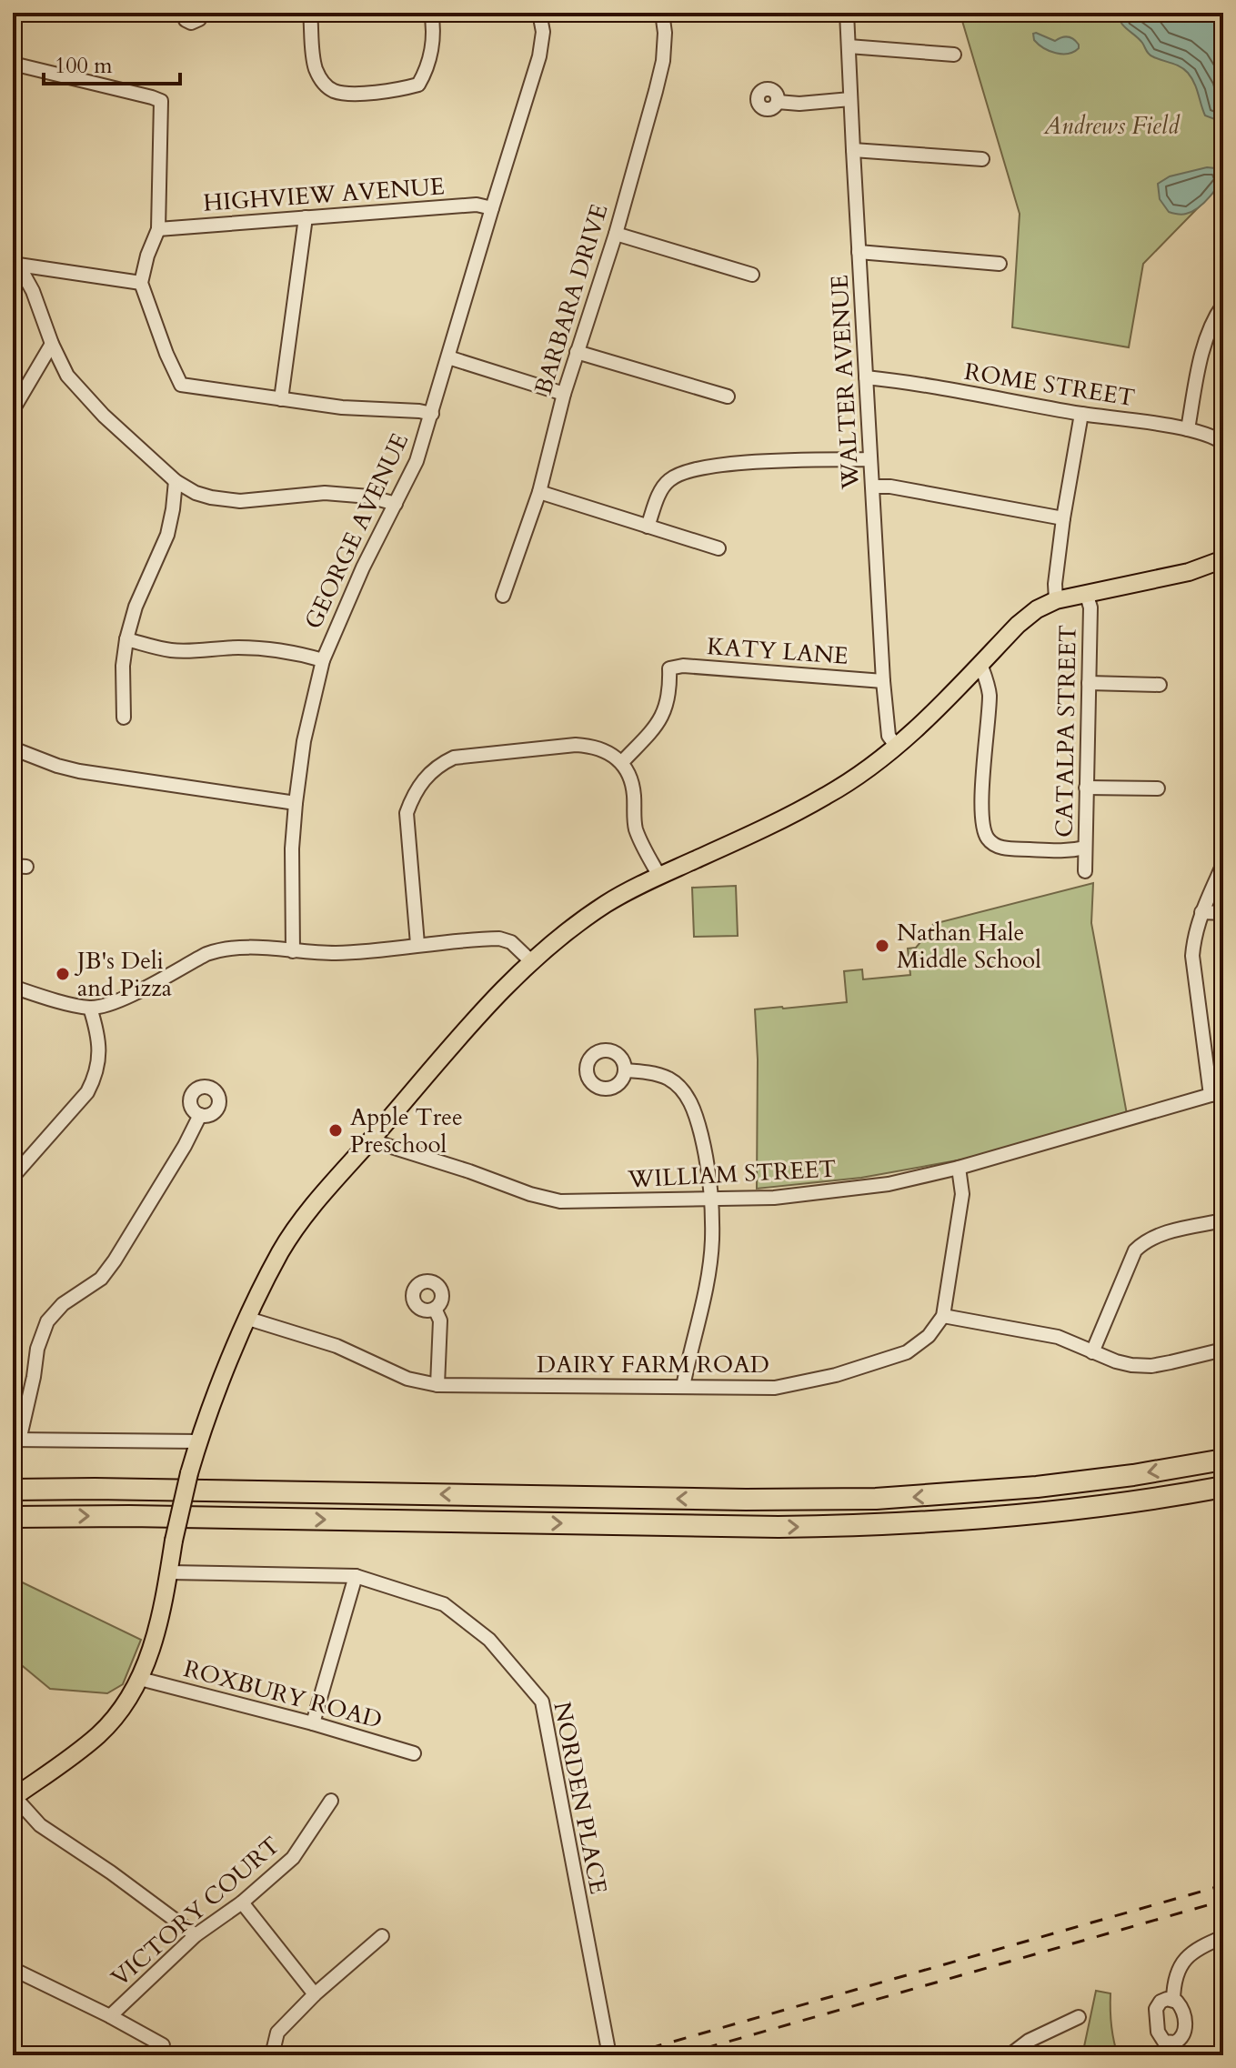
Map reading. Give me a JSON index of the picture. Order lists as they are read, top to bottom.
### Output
{
  "streets": {
    "street": [
      "HIGHVIEW AVENUE",
      "BARBARA DRIVE",
      "WALTER AVENUE",
      "ROME STREET",
      "GEORGE AVENUE",
      "KATY LANE",
      "CATALPA STREET",
      "WILLIAM STREET",
      "DAIRY FARM ROAD",
      "ROXBURY ROAD",
      "NORDEN PLACE",
      "VICTORY COURT"
    ]
  },
  "crossings": [
    ["HIGHVIEW AVENUE", "GEORGE AVENUE"],
    ["WALTER AVENUE", "ROME STREET"],
    ["WALTER AVENUE", "KATY LANE"]
  ],
  "parks": ["Andrews Field"],
  "places": ["Nathan Hale Middle School", "JB's Deli and Pizza", "Apple Tree Preschool"],
  "scale_bar": "100 m"
}
